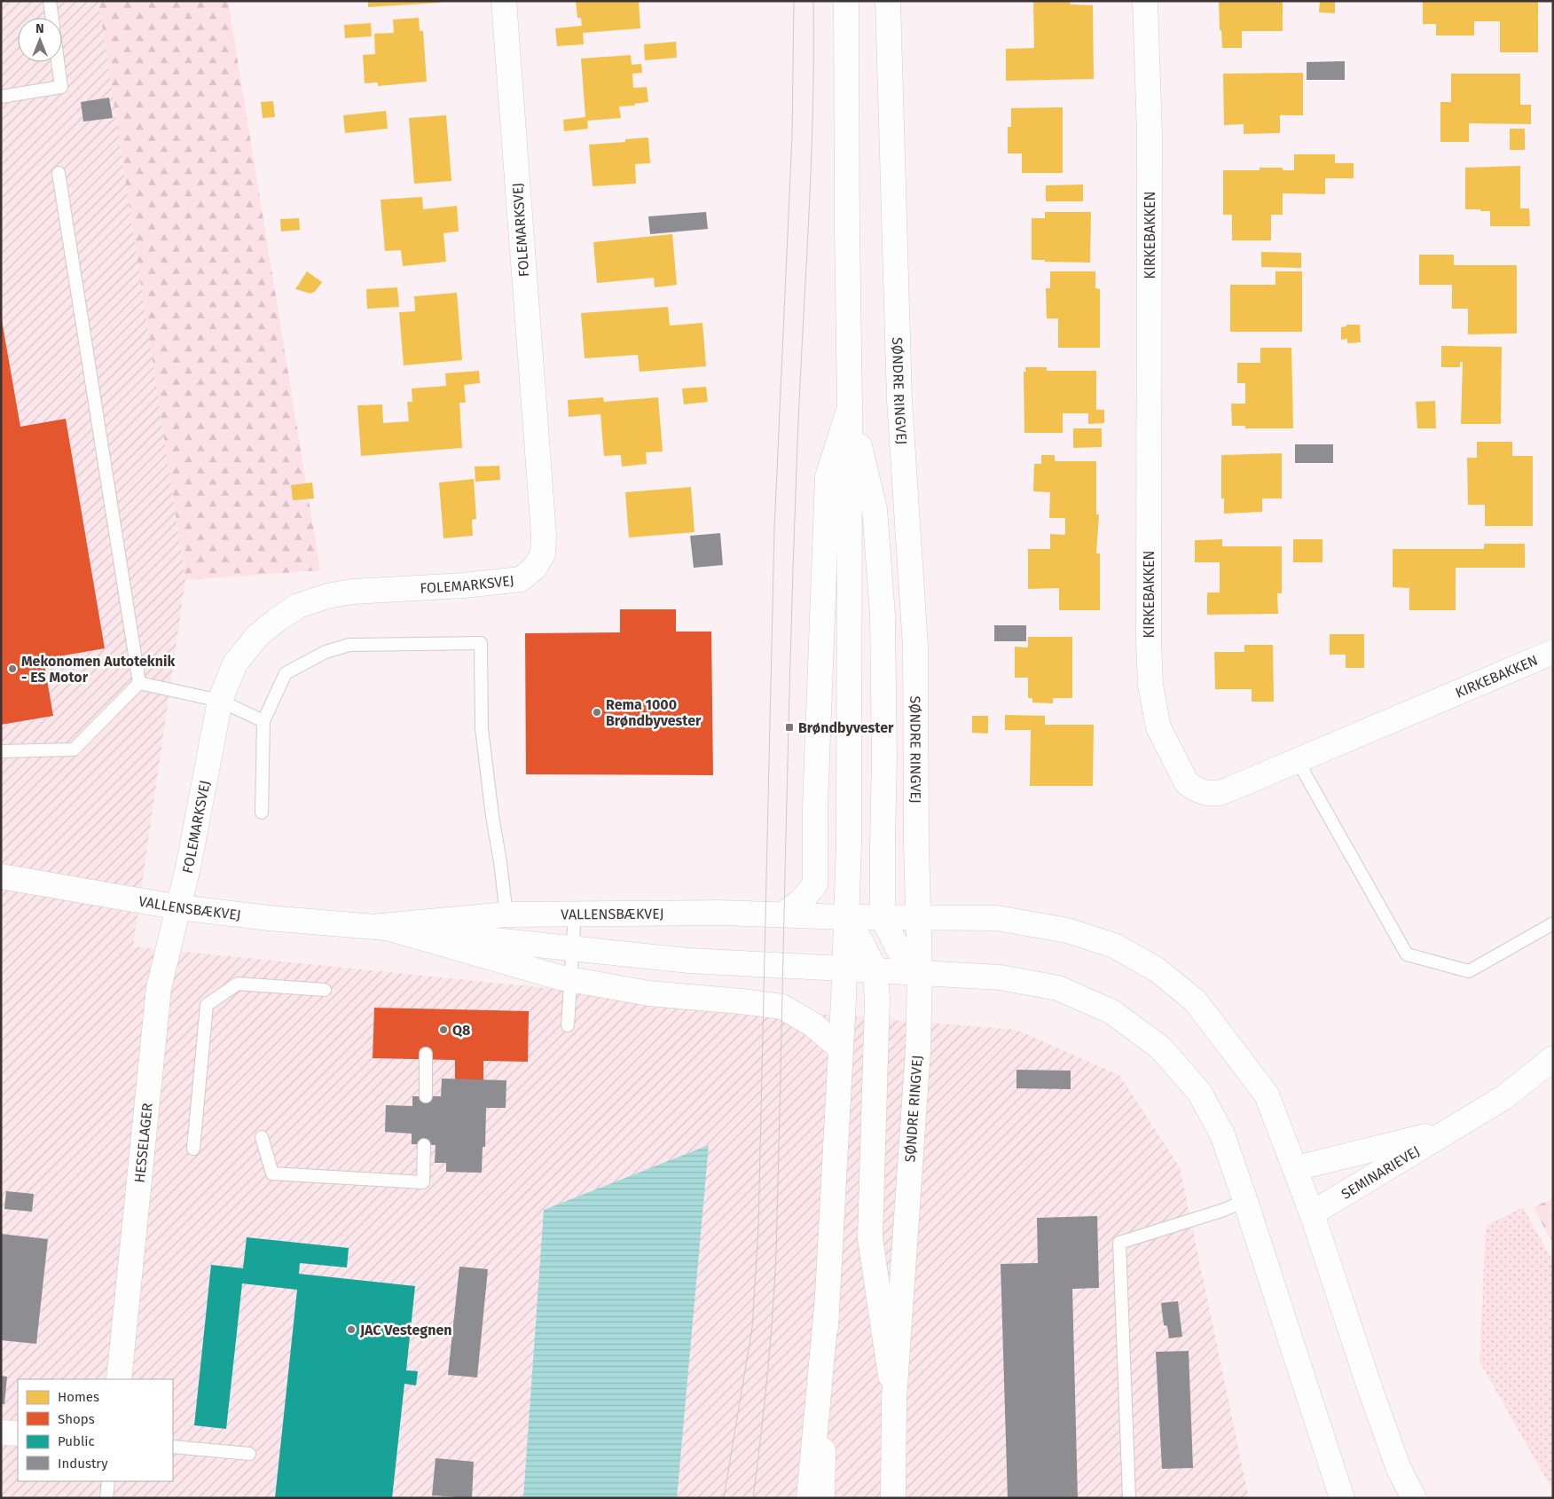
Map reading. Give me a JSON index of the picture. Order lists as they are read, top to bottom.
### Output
{
  "streets": {
    "main road": [
      "FOLEMARKSVEJ",
      "KIRKEBAKKEN",
      "SØNDRE RINGVEJ",
      "VALLENSBÆKVEJ",
      "HESSELAGER",
      "SEMINARIEVEJ"
    ]
  },
  "crossings": [
    ["FOLEMARKSVEJ", "VALLENSBÆKVEJ"],
    ["FOLEMARKSVEJ", "HESSELAGER"],
    ["SØNDRE RINGVEJ", "VALLENSBÆKVEJ"],
    ["VALLENSBÆKVEJ", "HESSELAGER"],
    ["VALLENSBÆKVEJ", "SEMINARIEVEJ"]
  ],
  "places": {
    "other": [
      "Mekonomen Autoteknik - ES Motor",
      "Rema 1000 Brøndbyvester",
      "Q8",
      "JAC Vestegnen"
    ],
    "transit": ["Brøndbyvester"]
  },
  "legend": [
    "Homes",
    "Shops",
    "Public",
    "Industry"
  ],
  "north": "top"
}
